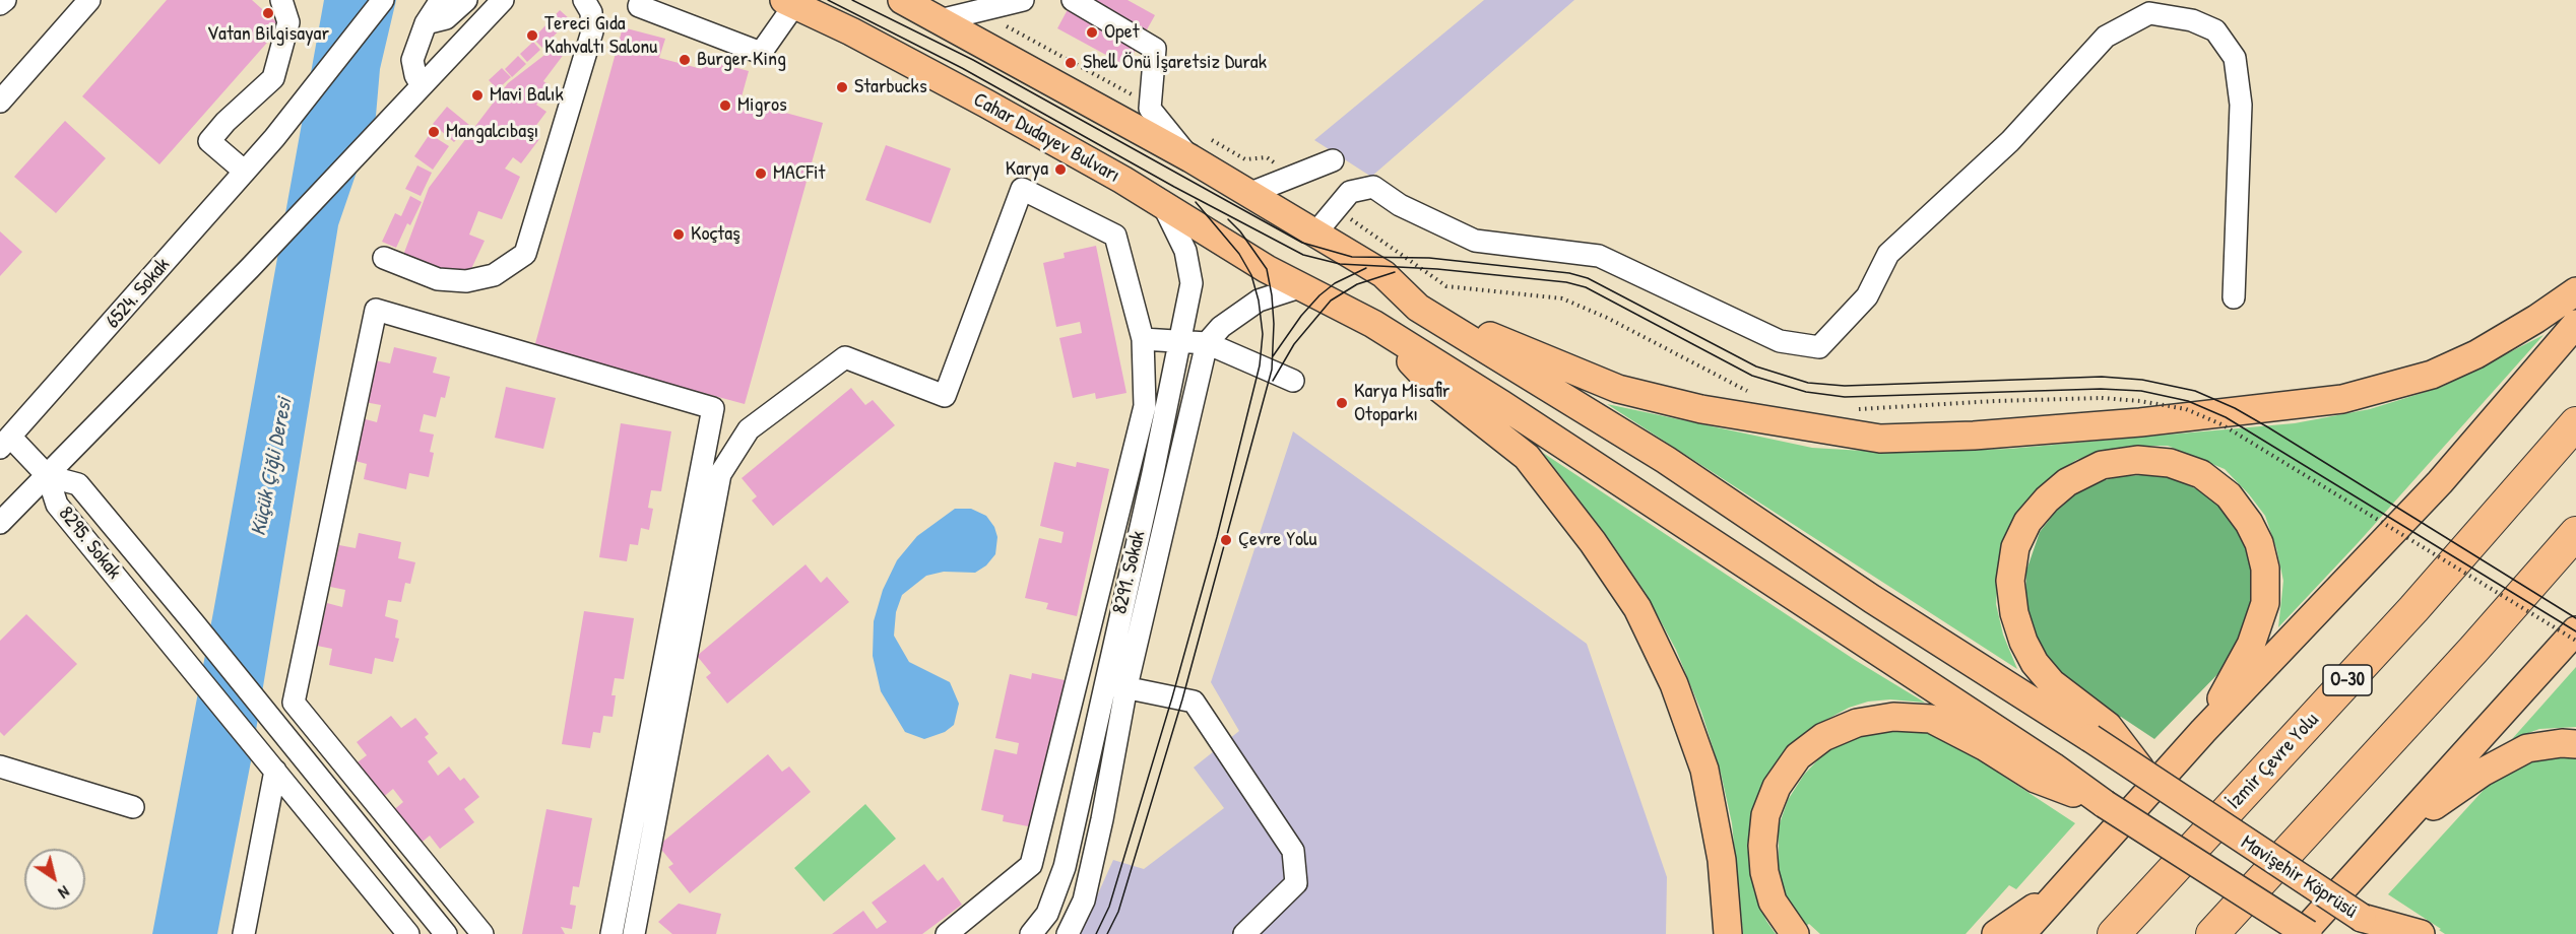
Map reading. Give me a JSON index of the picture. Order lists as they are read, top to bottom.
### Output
{
  "streets": {
    "highway": ["O-30", "İzmir Çevre Yolu"],
    "main road": ["Cahar Dudayev Bulvarı", "Mavişehir Köprüsü"],
    "street": ["6524. Sokak", "8295. Sokak", "8291. Sokak"]
  },
  "crossings": [
    ["Cahar Dudayev Bulvarı", "8291. Sokak"]
  ],
  "water": ["Küçük Çiğli Deresi"],
  "places": [
    "Vatan Bilgisayar",
    "Opet",
    "Tereci Gıda Kahvaltı Salonu",
    "Burger King",
    "Shell Önü İşaretsiz Durak",
    "Starbucks",
    "Mavi Balık",
    "Migros",
    "Mangalcıbaşı",
    "Karya",
    "MACFit",
    "Koçtaş",
    "Karya Misafir Otoparkı",
    "Çevre Yolu"
  ],
  "north": "bottom right"
}
